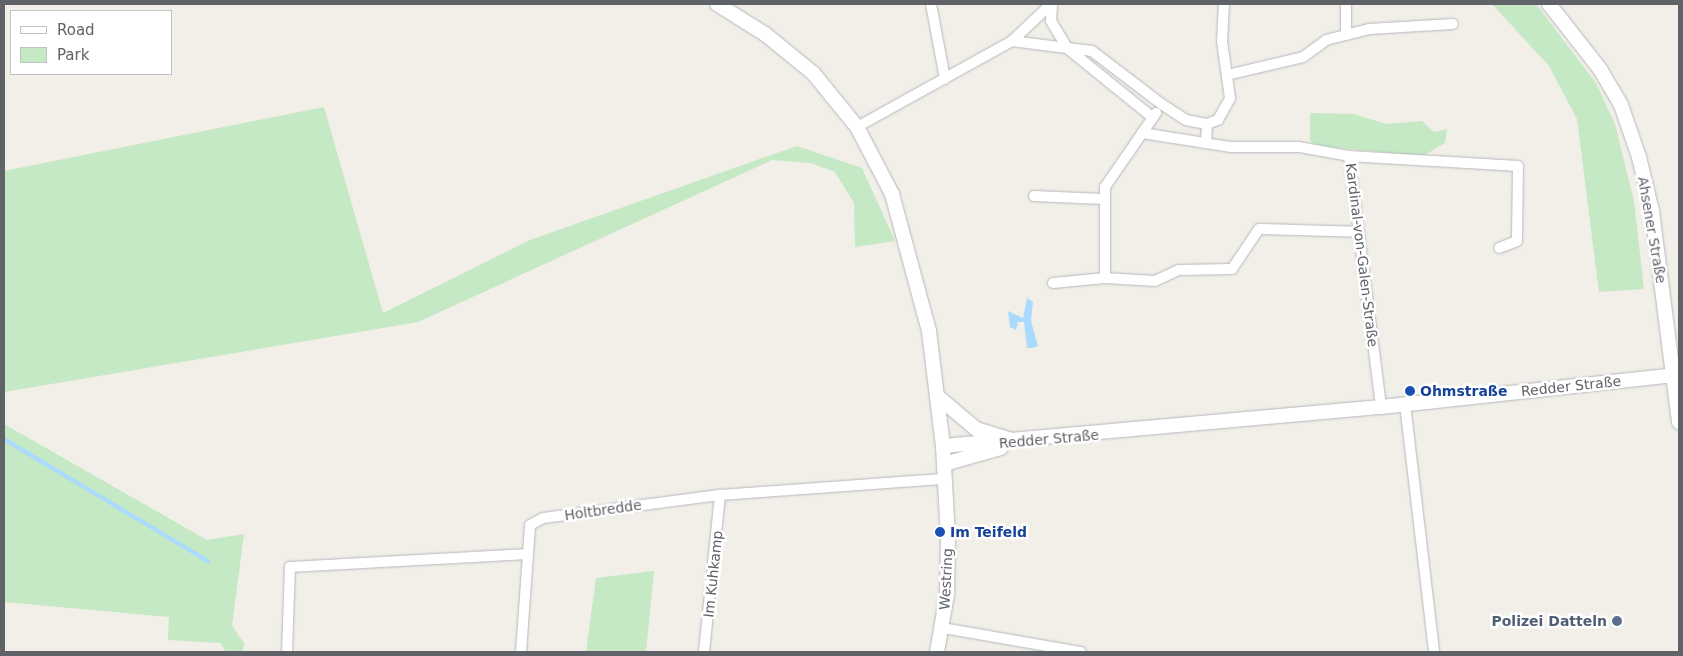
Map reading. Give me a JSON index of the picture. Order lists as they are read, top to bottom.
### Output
{
  "streets": {
    "street": [
      "Ahsener Straße",
      "Kardinal-von-Galen-Straße",
      "Redder Straße",
      "Holtbredde",
      "Im Kuhkamp",
      "Westring"
    ]
  },
  "crossings": [
    ["Ahsener Straße", "Redder Straße"],
    ["Kardinal-von-Galen-Straße", "Redder Straße"],
    ["Redder Straße", "Westring"],
    ["Holtbredde", "Im Kuhkamp"],
    ["Holtbredde", "Westring"]
  ],
  "places": ["Ohmstraße", "Im Teifeld", "Polizei Datteln"],
  "legend": ["Road", "Park"]
}
